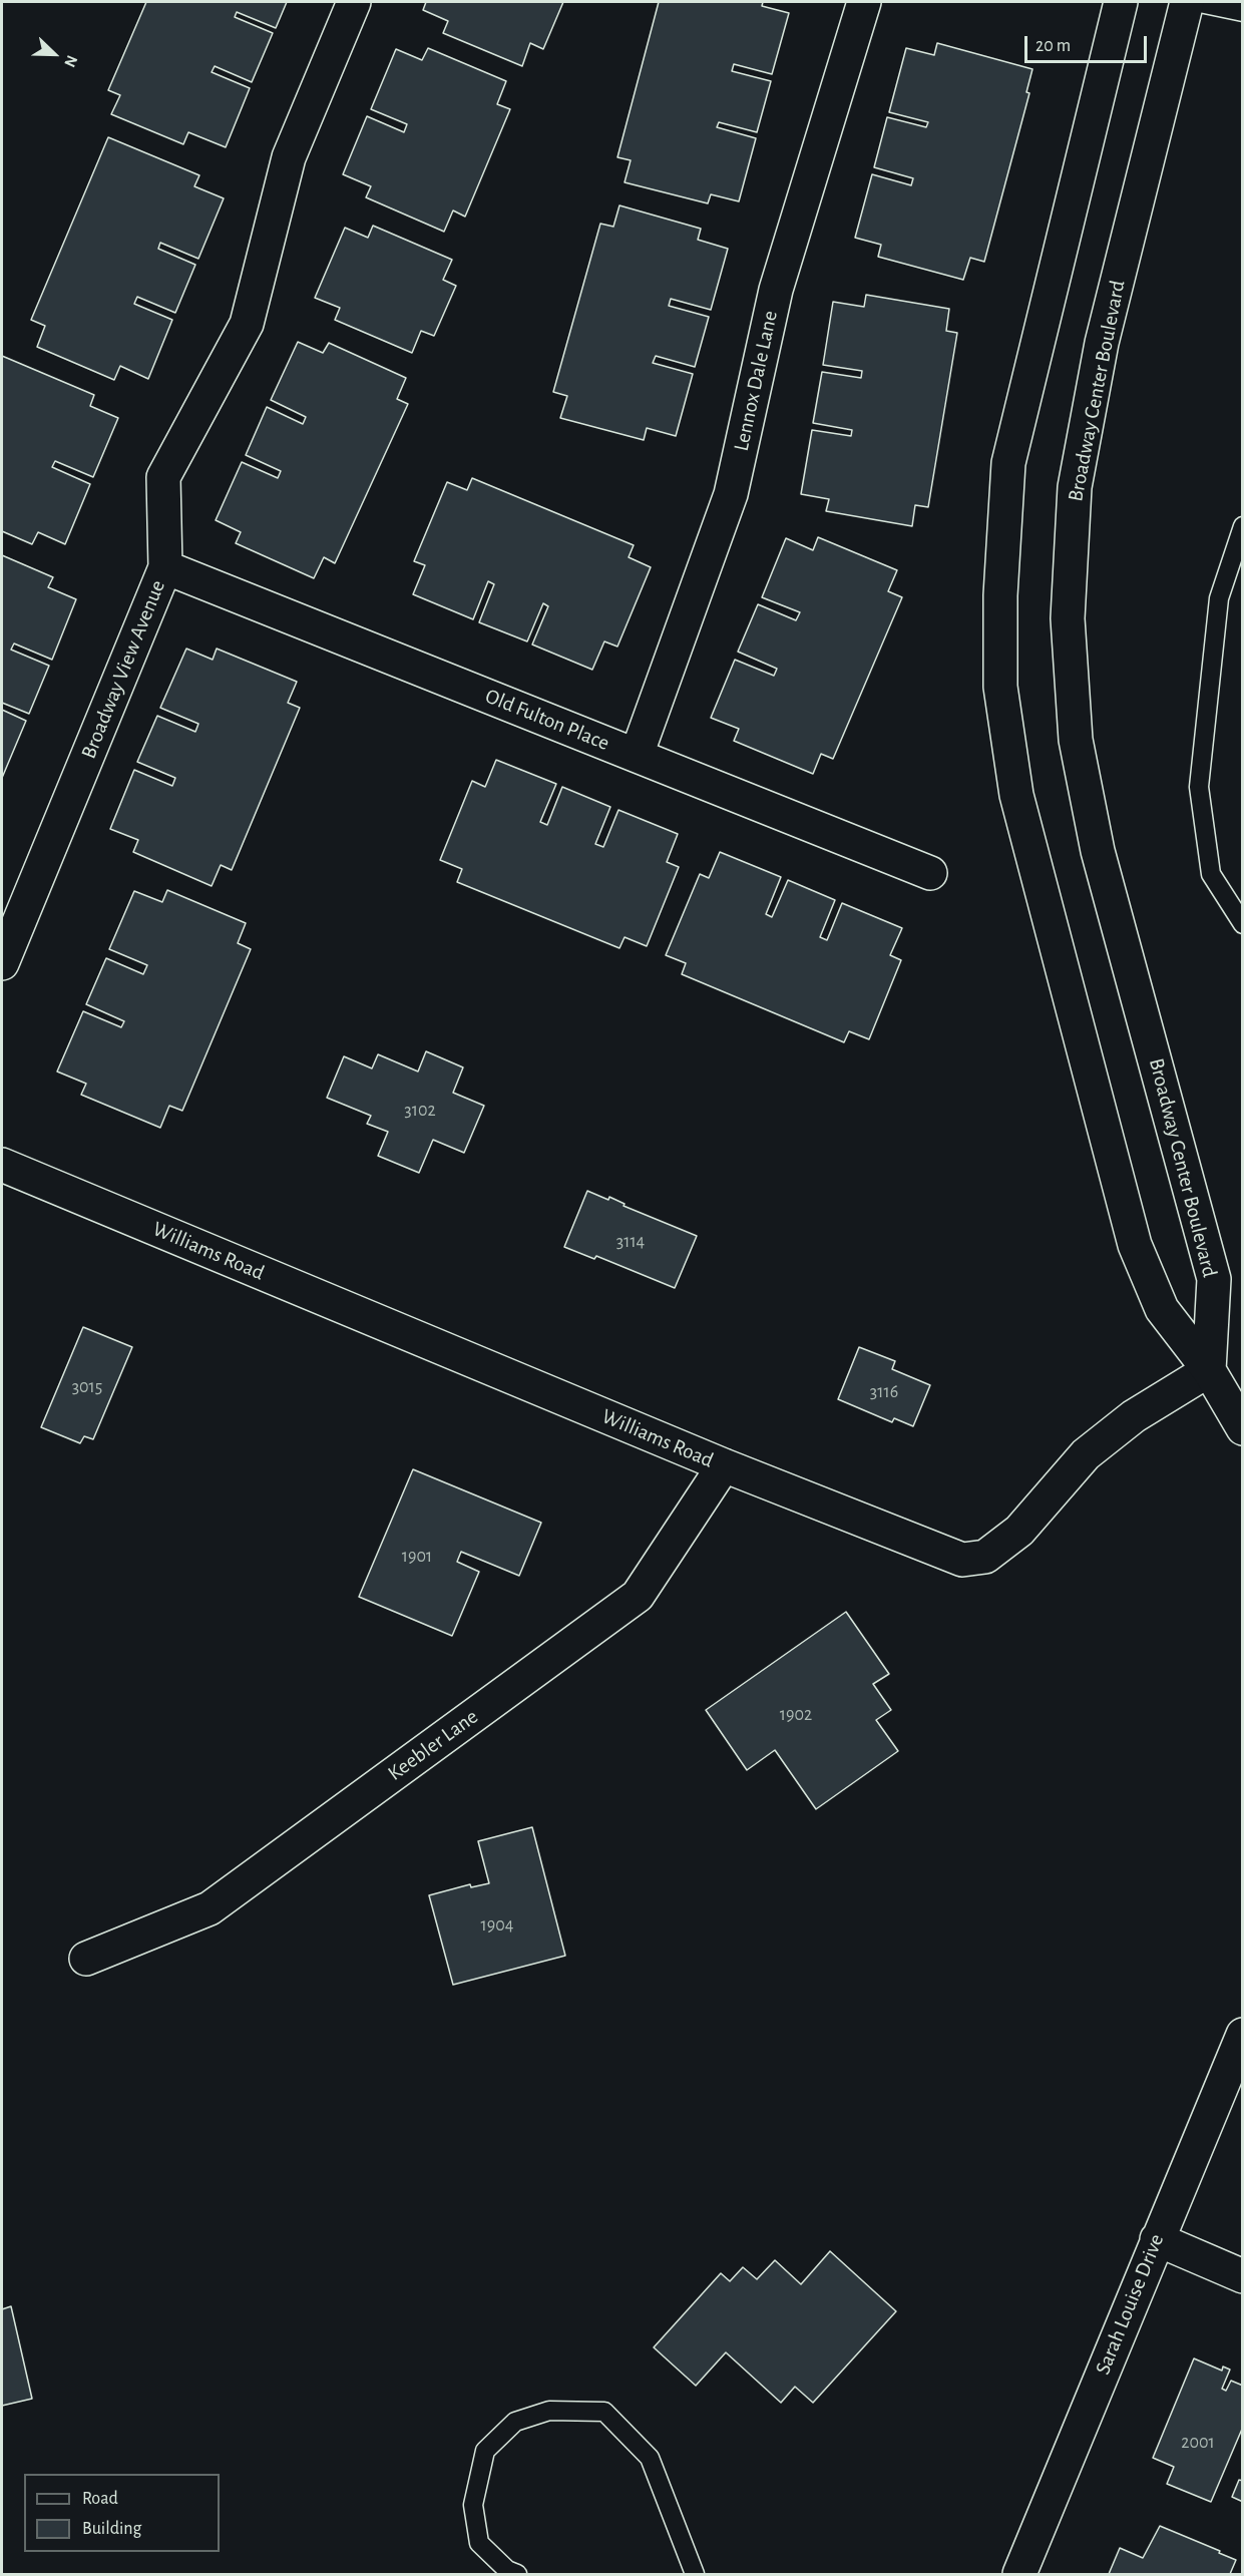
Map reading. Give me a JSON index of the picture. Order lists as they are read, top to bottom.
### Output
{
  "streets": {
    "street": [
      "Lennox Dale Lane",
      "Broadway Center Boulevard",
      "Broadway View Avenue",
      "Old Fulton Place",
      "Williams Road",
      "Keebler Lane",
      "Sarah Louise Drive"
    ]
  },
  "crossings": [
    ["Lennox Dale Lane", "Old Fulton Place"],
    ["Broadway Center Boulevard", "Williams Road"],
    ["Broadway View Avenue", "Old Fulton Place"],
    ["Williams Road", "Keebler Lane"]
  ],
  "house_numbers": [
    "3102",
    "3114",
    "3015",
    "3116",
    "1901",
    "1902",
    "1904",
    "2001"
  ],
  "legend": ["Road", "Building"],
  "scale_bar": "20 m",
  "north": "bottom right"
}
